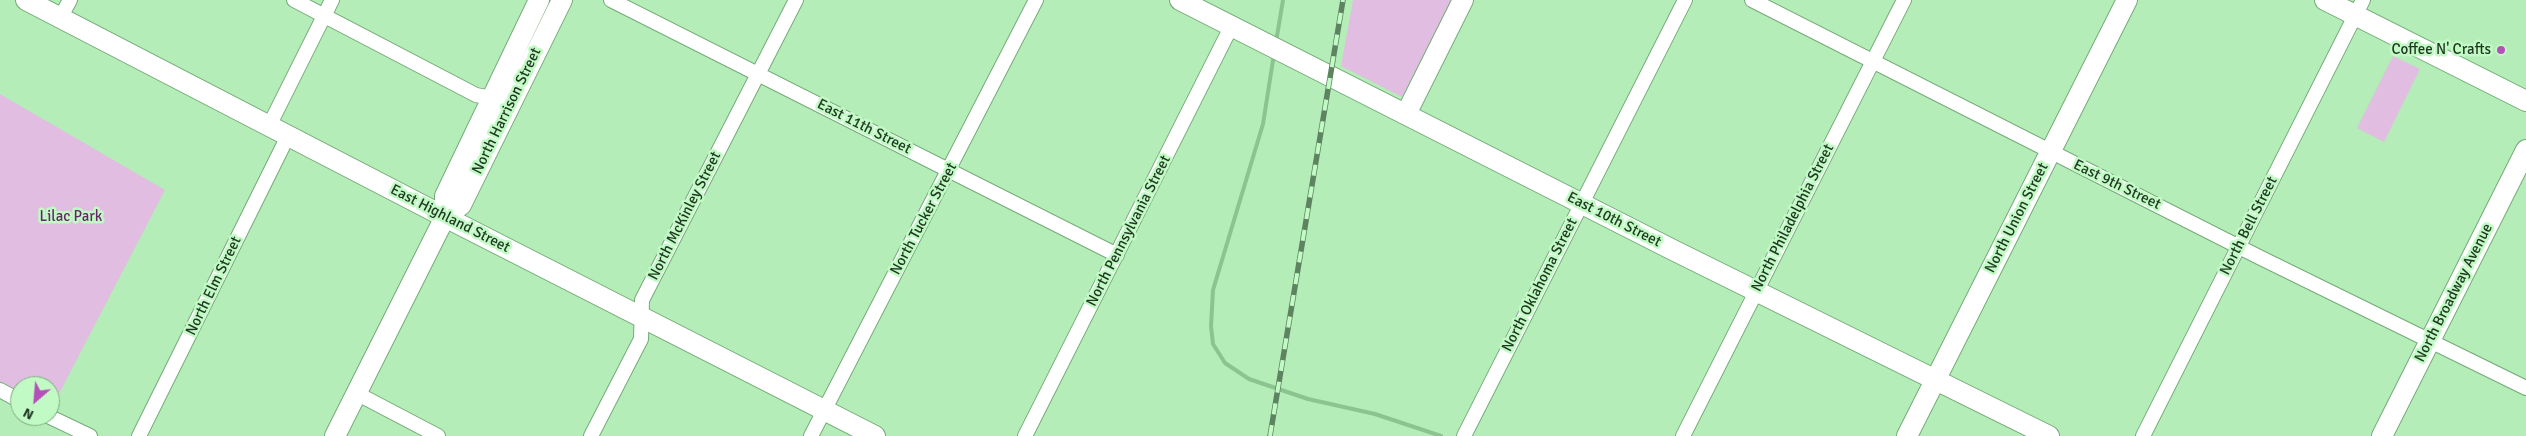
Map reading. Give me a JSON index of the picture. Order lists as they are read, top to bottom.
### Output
{
  "streets": {
    "street": [
      "North Harrison Street",
      "East 11th Street",
      "East 9th Street",
      "North McKinley Street",
      "North Philadelphia Street",
      "North Union Street",
      "East Highland Street",
      "North Tucker Street",
      "East 10th Street",
      "North Bell Street",
      "North Pennsylvania Street",
      "North Oklahoma Street",
      "North Elm Street",
      "North Broadway Avenue"
    ]
  },
  "crossings": [
    ["North Harrison Street", "East Highland Street"],
    ["East 11th Street", "North McKinley Street"],
    ["East 11th Street", "North Tucker Street"],
    ["East 11th Street", "North Pennsylvania Street"],
    ["East 9th Street", "North Philadelphia Street"],
    ["East 9th Street", "North Union Street"],
    ["East 9th Street", "North Bell Street"],
    ["East 9th Street", "North Broadway Avenue"],
    ["North McKinley Street", "East Highland Street"],
    ["North Philadelphia Street", "East 10th Street"],
    ["North Union Street", "East 10th Street"],
    ["East Highland Street", "North Tucker Street"],
    ["East Highland Street", "North Elm Street"],
    ["East 10th Street", "North Pennsylvania Street"],
    ["East 10th Street", "North Oklahoma Street"]
  ],
  "parks": ["Lilac Park"],
  "places": ["Coffee N' Crafts"],
  "north": "bottom left"
}
